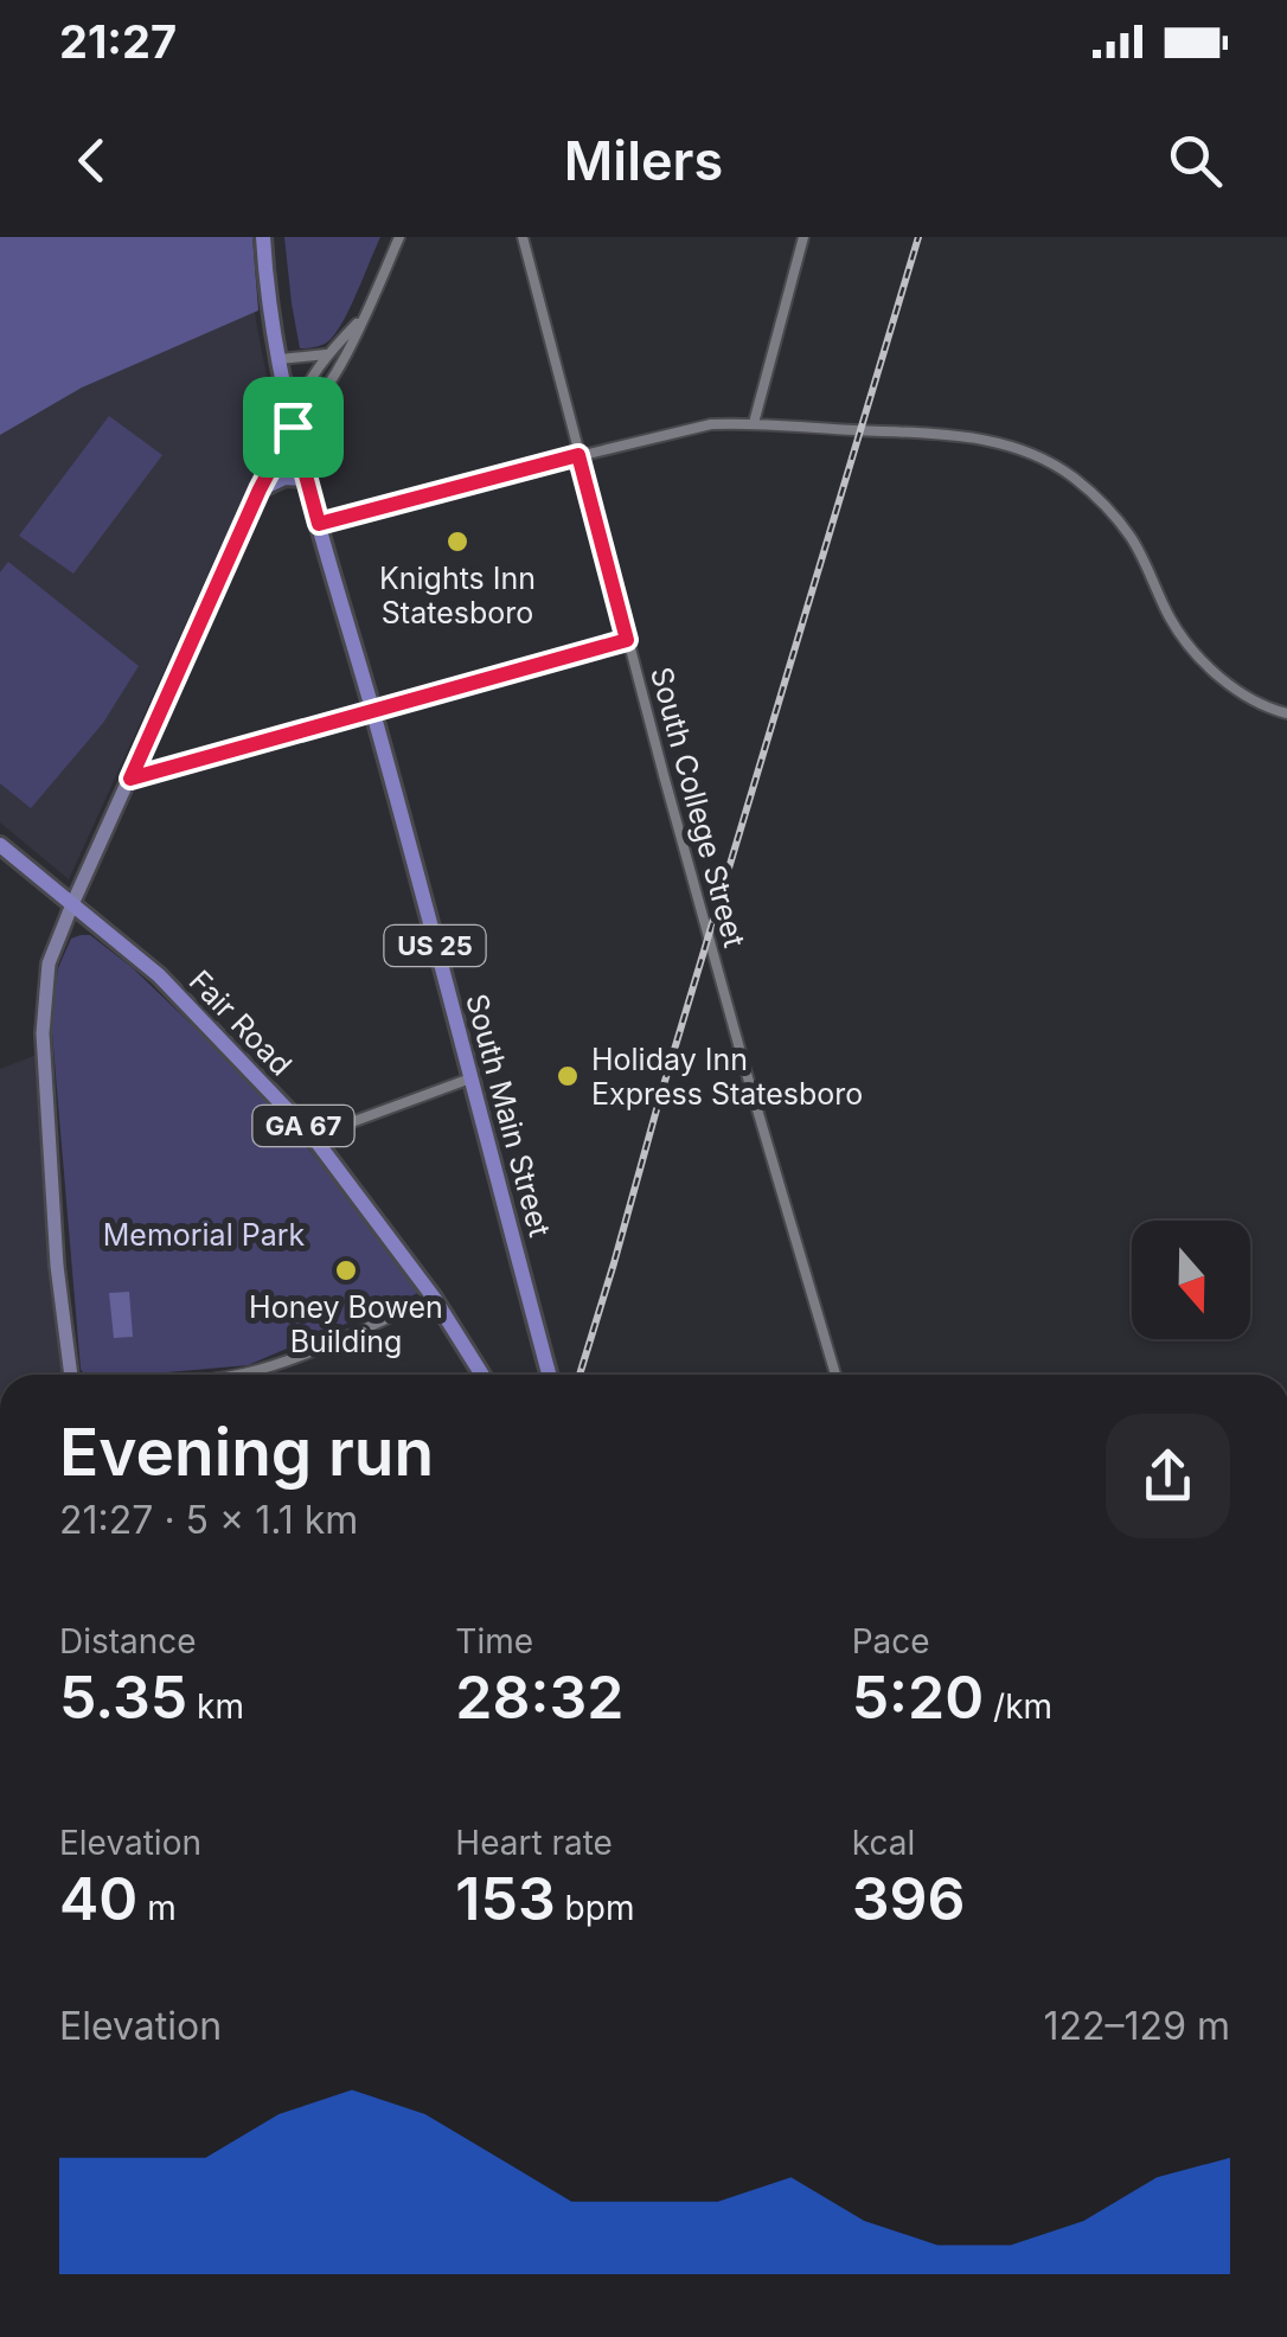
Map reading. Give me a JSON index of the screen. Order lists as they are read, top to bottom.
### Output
{
  "streets": {
    "main road": [
      "US 25",
      "Fair Road",
      "South Main Street",
      "GA 67"
    ],
    "street": ["South College Street"]
  },
  "parks": ["Memorial Park"],
  "places": ["Knights Inn Statesboro", "Holiday Inn Express Statesboro", "Honey Bowen Building"],
  "north": "bottom",
  "page": {
    "status": "21:27",
    "header": "Milers",
    "heading": ["Evening run", "21:27 · 5 × 1.1 km"],
    "stats": [
      ["Distance", "5.35 km"],
      ["Time", "28:32"],
      ["Pace", "5:20 /km"],
      ["Elevation", "40 m"],
      ["Heart rate", "153 bpm"],
      ["kcal", "396"]
    ],
    "chart": ["Elevation", "122–129 m"]
  }
}
